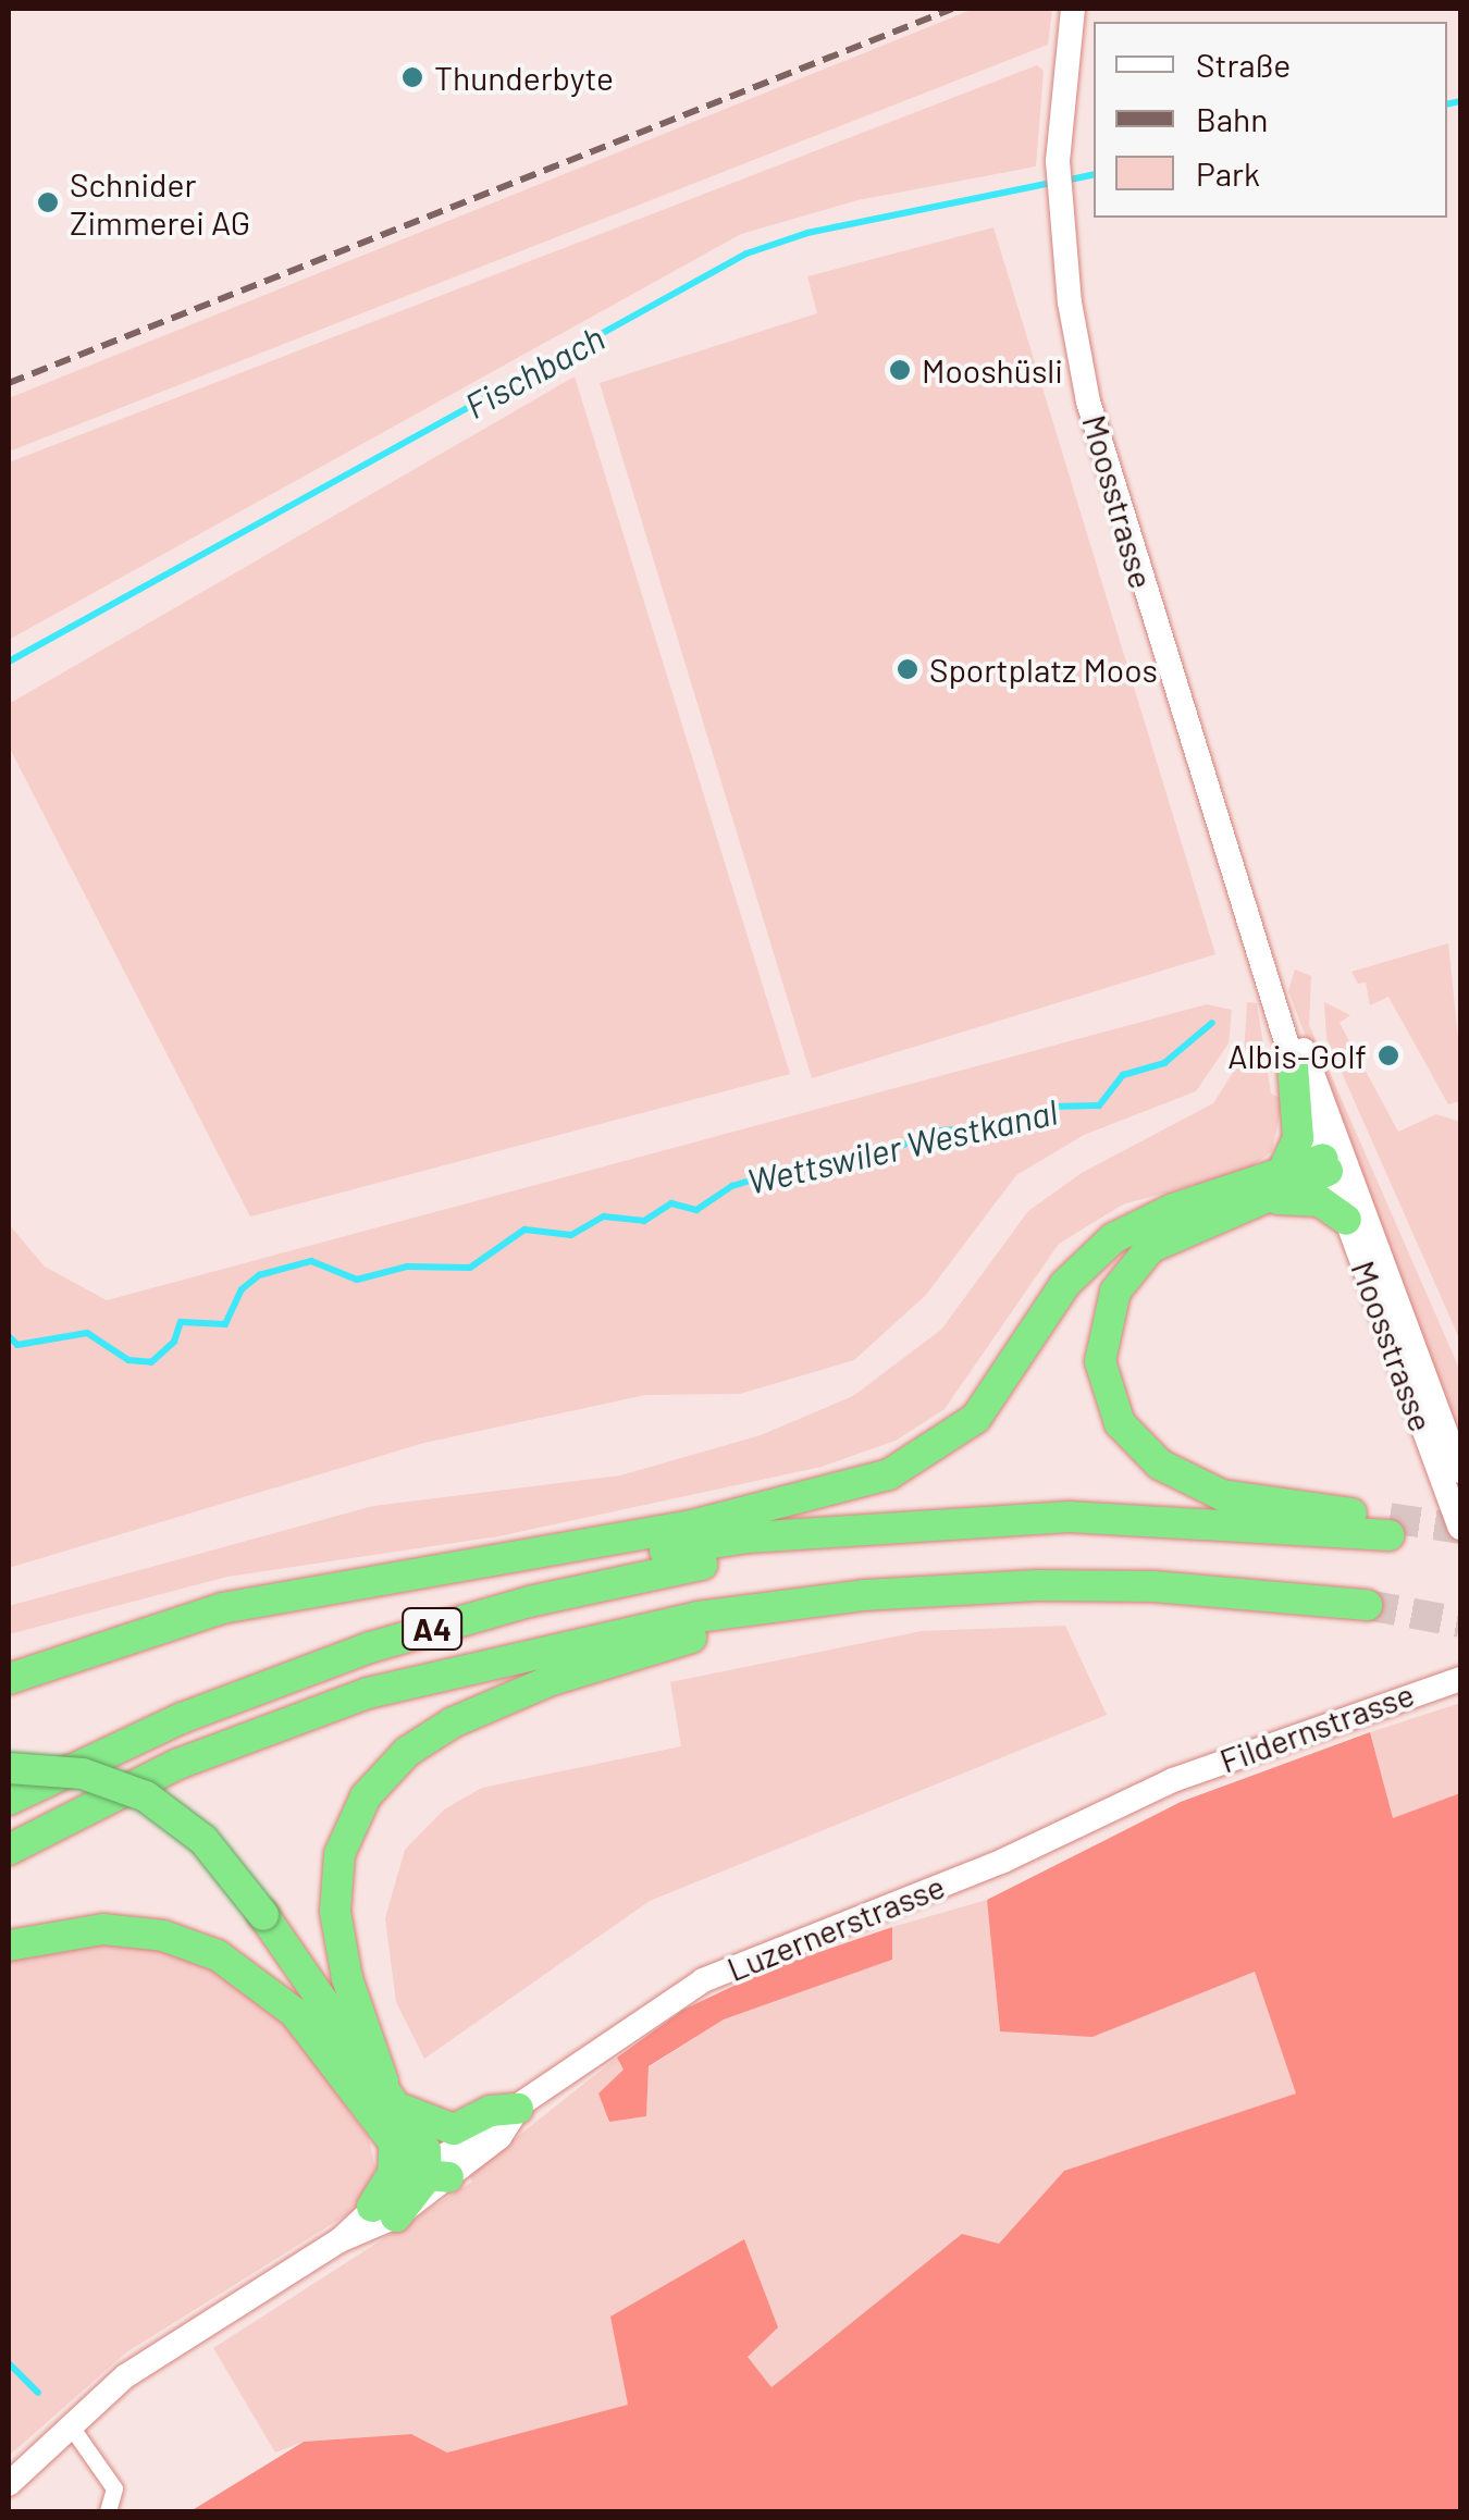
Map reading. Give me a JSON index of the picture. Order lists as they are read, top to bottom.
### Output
{
  "streets": {
    "highway": ["A4"],
    "main road": ["Moosstrasse", "Fildernstrasse", "Luzernerstrasse"]
  },
  "crossings": [
    ["Fildernstrasse", "Luzernerstrasse"]
  ],
  "water": ["Fischbach", "Wettswiler Westkanal"],
  "places": [
    "Thunderbyte",
    "Schnider Zimmerei AG",
    "Mooshüsli",
    "Sportplatz Moos",
    "Albis-Golf"
  ],
  "legend": ["Straße", "Bahn", "Park"]
}
